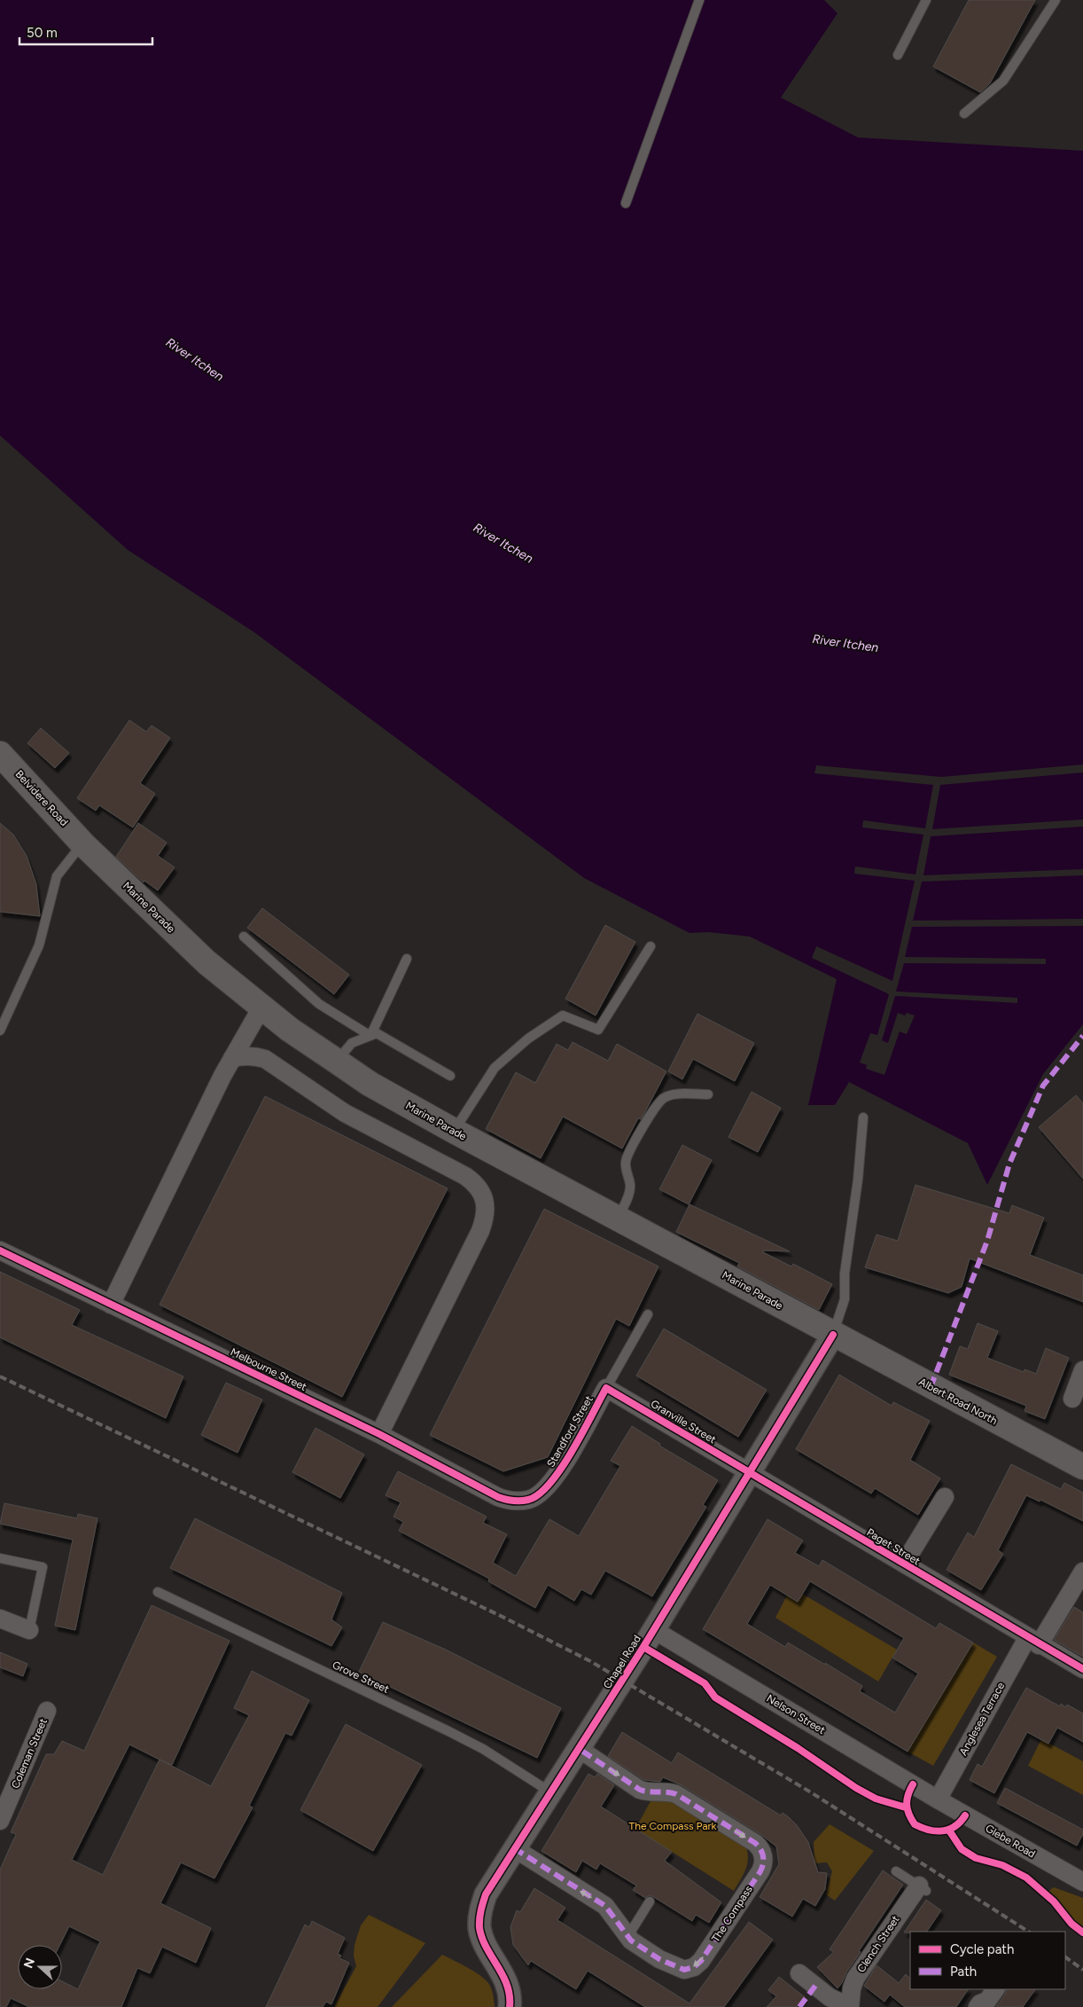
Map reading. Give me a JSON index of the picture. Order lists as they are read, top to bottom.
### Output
{
  "streets": {
    "main road": ["Belvidere Road", "Marine Parade", "Albert Road North"],
    "street": [
      "Melbourne Street",
      "Granville Street",
      "Standford Street",
      "Paget Street",
      "Chapel Road",
      "Nelson Street",
      "Anglesea Terrace",
      "Coleman Street",
      "Glebe Road",
      "The Compass",
      "Clench Street"
    ],
    "lane": ["Grove Street"]
  },
  "crossings": [
    ["Belvidere Road", "Marine Parade"],
    ["Marine Parade", "Albert Road North"],
    ["Marine Parade", "Chapel Road"],
    ["Melbourne Street", "Standford Street"],
    ["Albert Road North", "Chapel Road"],
    ["Granville Street", "Standford Street"],
    ["Granville Street", "Paget Street"],
    ["Granville Street", "Chapel Road"],
    ["Paget Street", "Chapel Road"],
    ["Paget Street", "Anglesea Terrace"],
    ["Chapel Road", "Grove Street"],
    ["Chapel Road", "Nelson Street"],
    ["Chapel Road", "The Compass"],
    ["Nelson Street", "Anglesea Terrace"],
    ["Nelson Street", "Glebe Road"],
    ["Anglesea Terrace", "Glebe Road"]
  ],
  "water": ["River Itchen"],
  "parks": ["The Compass Park"],
  "legend": ["Cycle path", "Path"],
  "scale_bar": "50 m",
  "north": "left"
}
